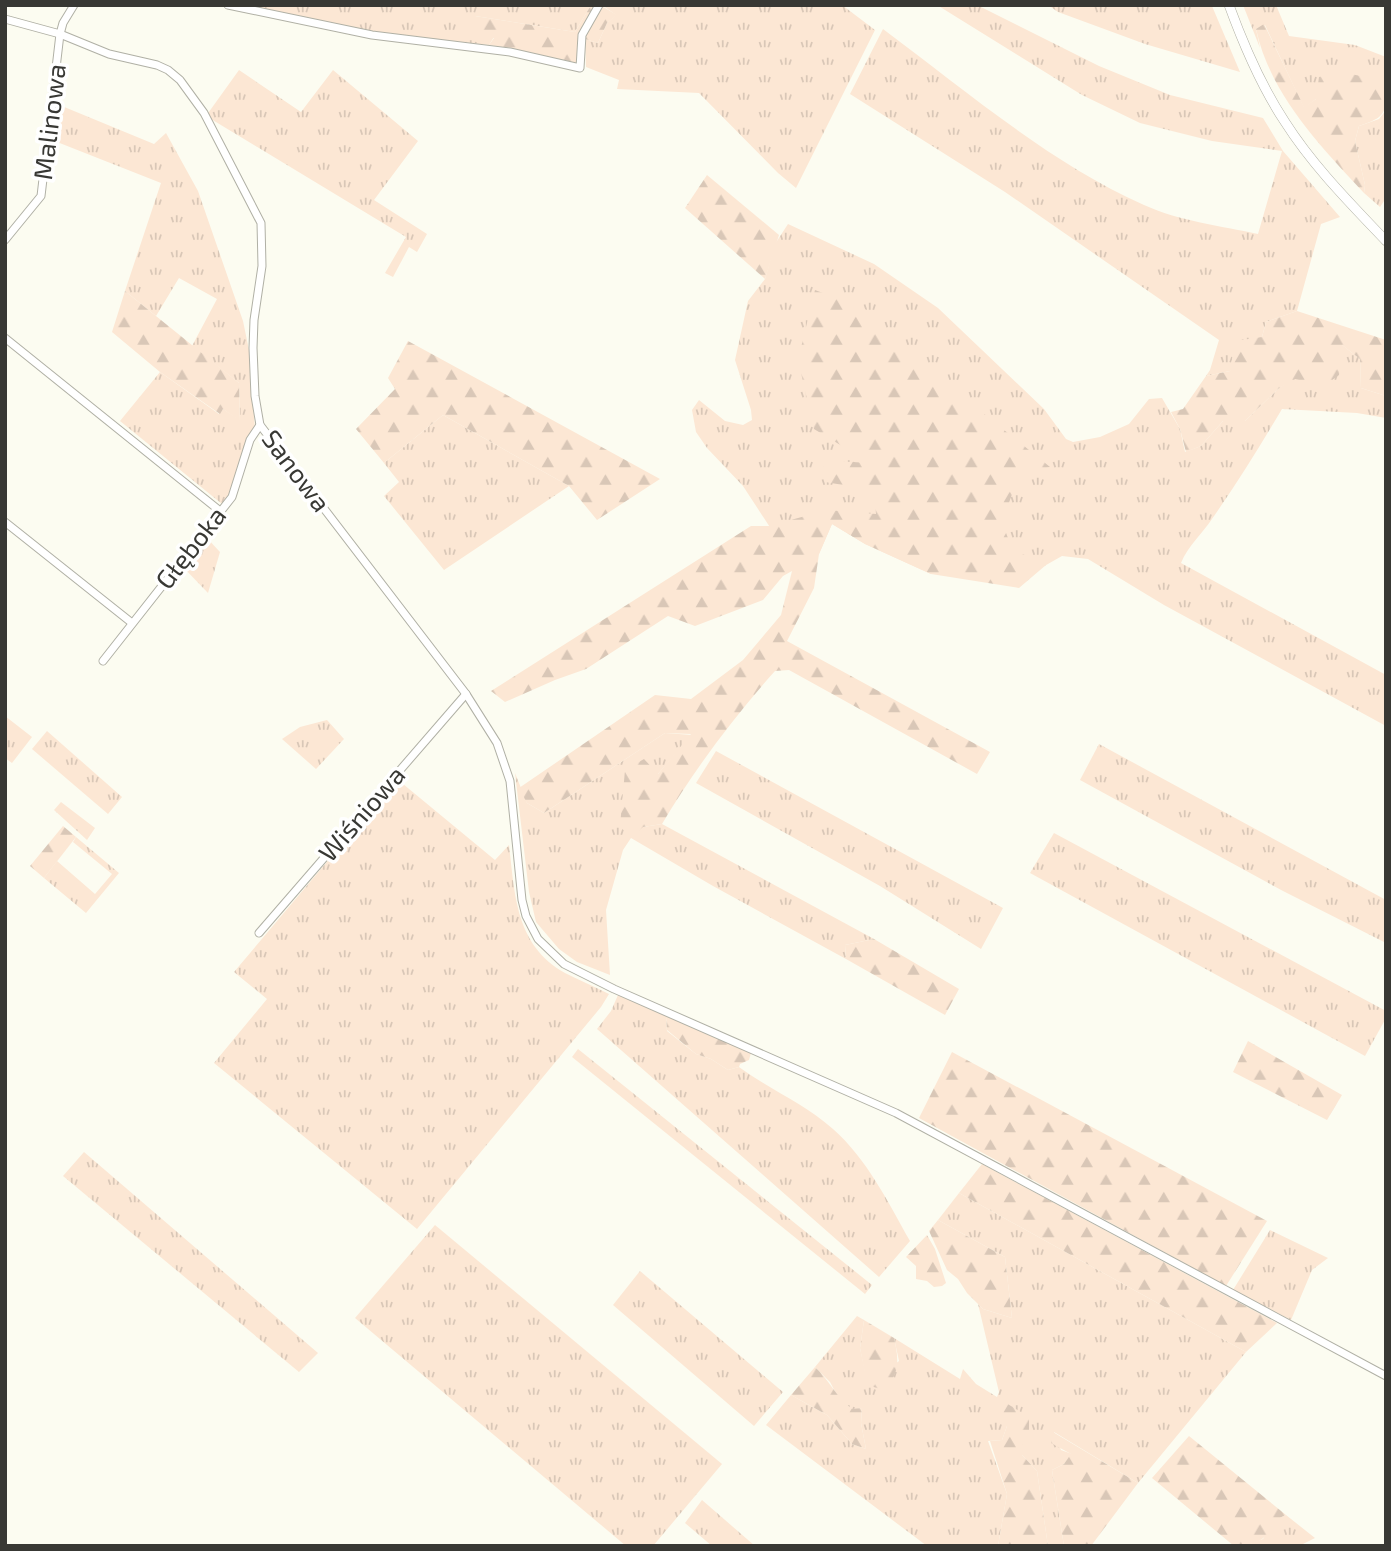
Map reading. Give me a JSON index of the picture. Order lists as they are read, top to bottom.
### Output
{
  "streets": {
    "street": [
      "Malinowa",
      "Sanowa",
      "Głęboka",
      "Wiśniowa"
    ]
  },
  "crossings": [
    ["Malinowa", "Sanowa"],
    ["Sanowa", "Głęboka"],
    ["Sanowa", "Wiśniowa"]
  ]
}
